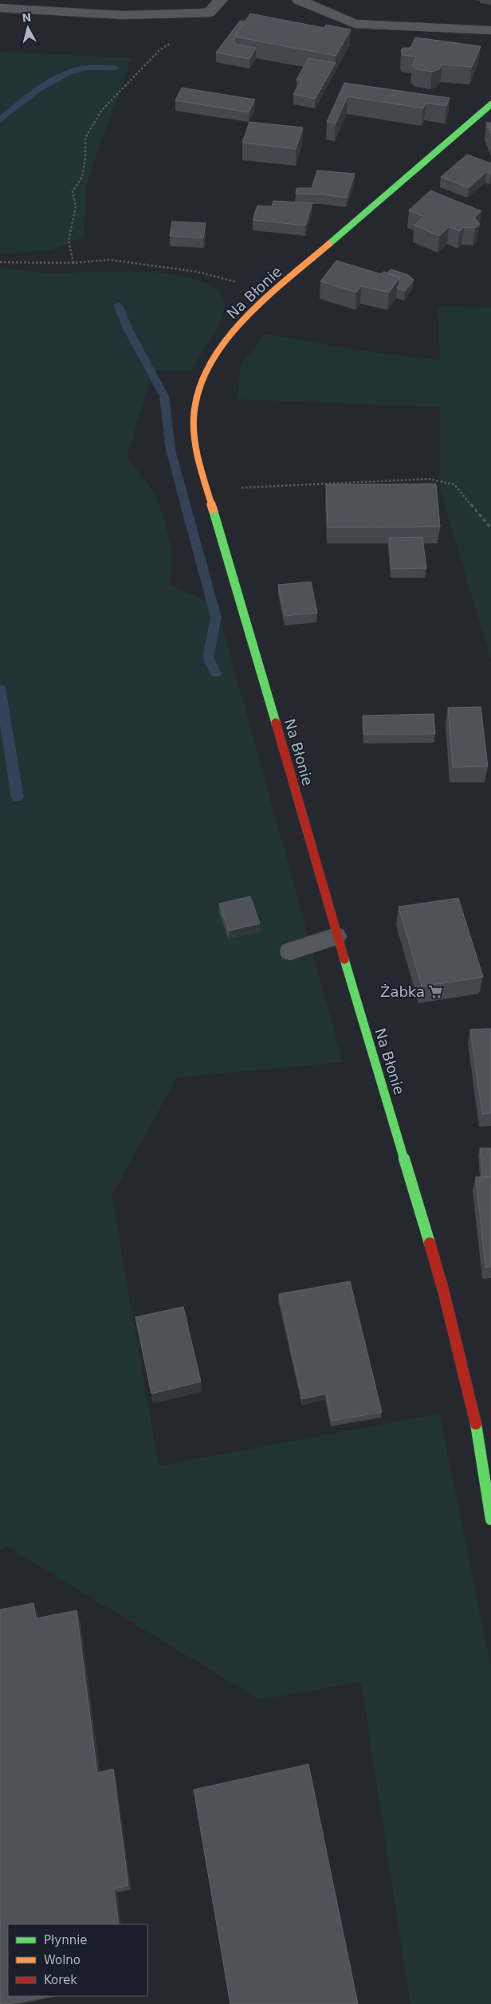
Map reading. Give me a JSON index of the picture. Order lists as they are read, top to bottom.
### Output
{
  "streets": {
    "street": ["Na Błonie"]
  },
  "places": {
    "supermarket": ["Żabka"]
  },
  "legend": ["Płynnie", "Wolno", "Korek"],
  "north": "top"
}
